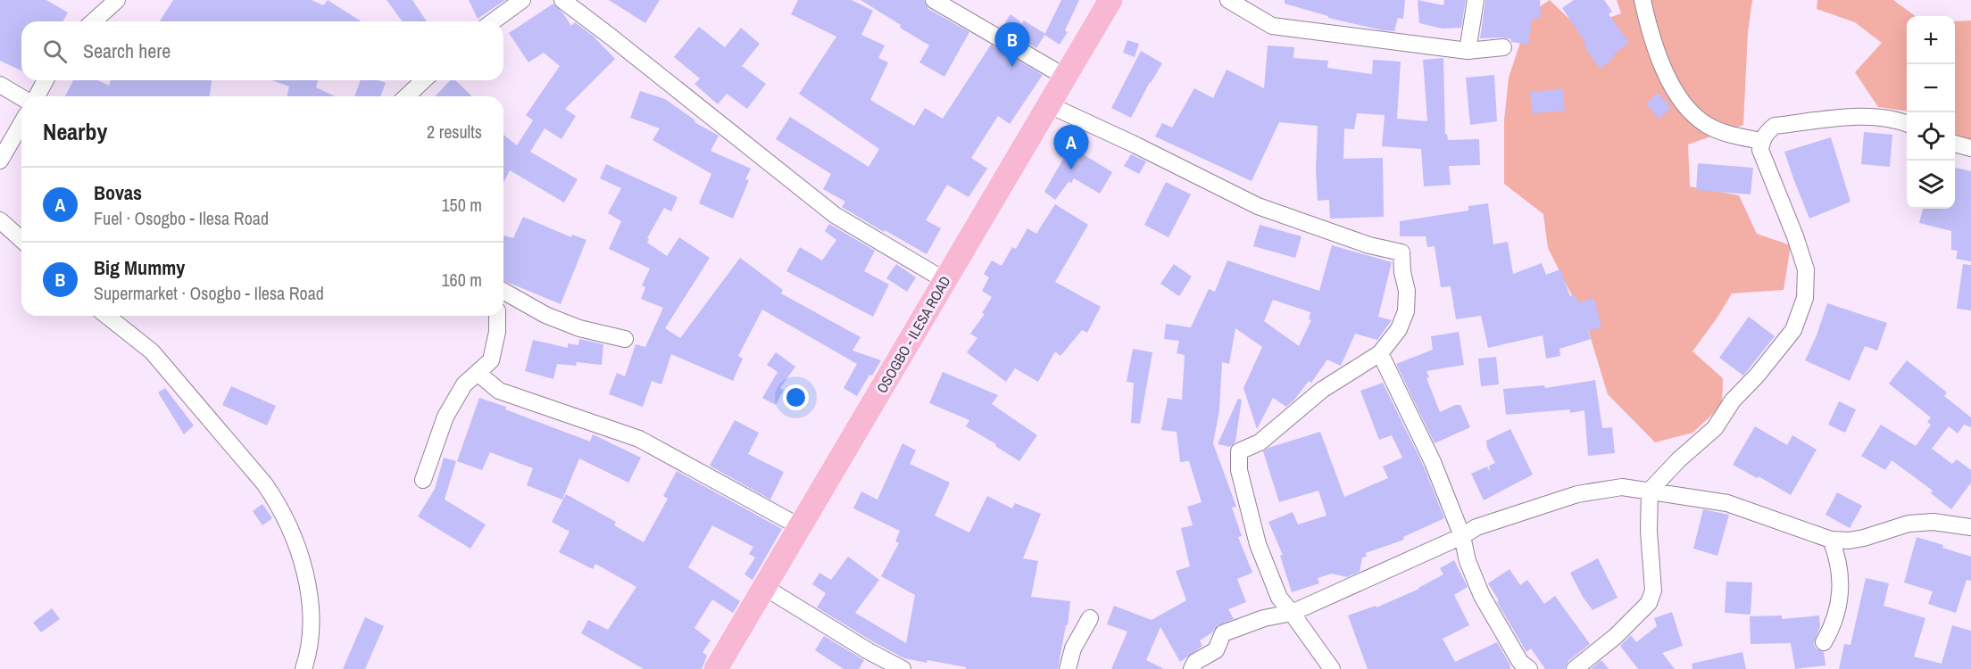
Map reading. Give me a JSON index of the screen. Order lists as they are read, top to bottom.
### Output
{
  "streets": {
    "main road": ["OSOGBO - ILESA ROAD"]
  },
  "page": {
    "map_buttons": ["+", "−"],
    "search": "Search here",
    "pins": ["B", "A"],
    "heading": ["Nearby", "2 results"],
    "list": [
      {
        "mark": "A",
        "name": "Bovas",
        "note": "Fuel · Osogbo - Ilesa Road",
        "value": "150 m"
      },
      {
        "mark": "B",
        "name": "Big Mummy",
        "note": "Supermarket · Osogbo - Ilesa Road",
        "value": "160 m"
      }
    ]
  }
}
